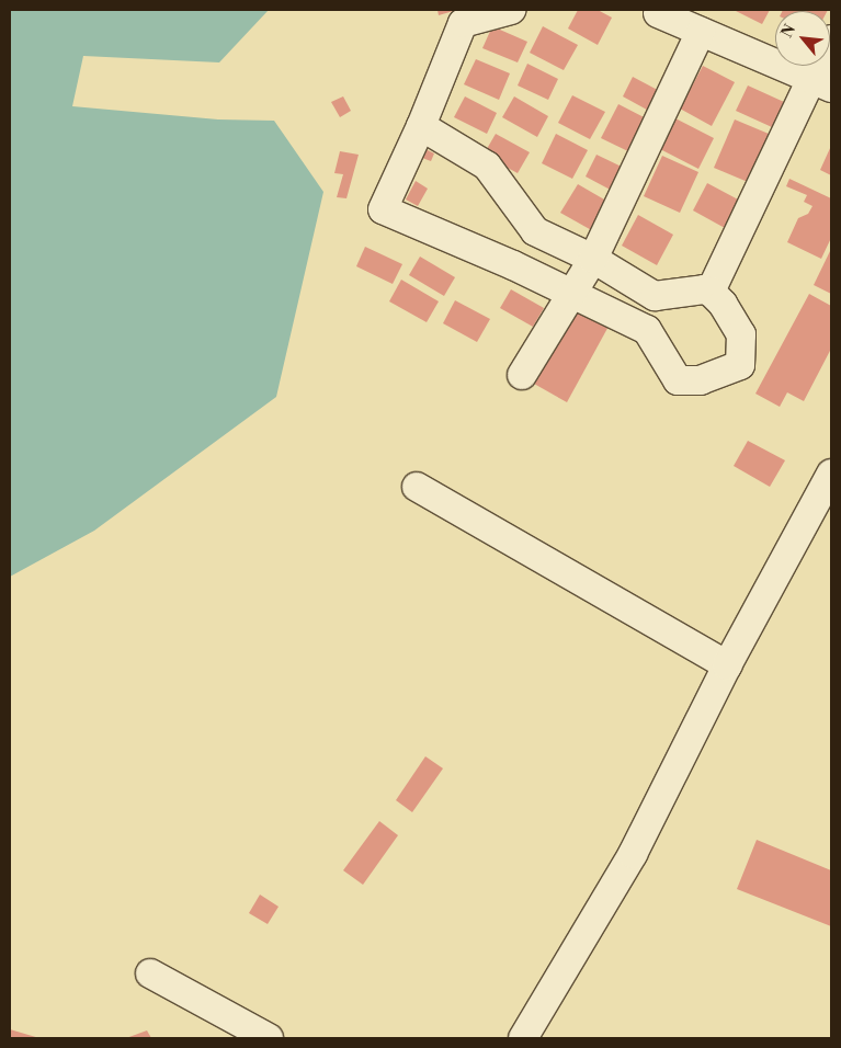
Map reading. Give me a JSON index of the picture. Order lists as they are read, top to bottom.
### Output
{
  "north": "top left"
}
